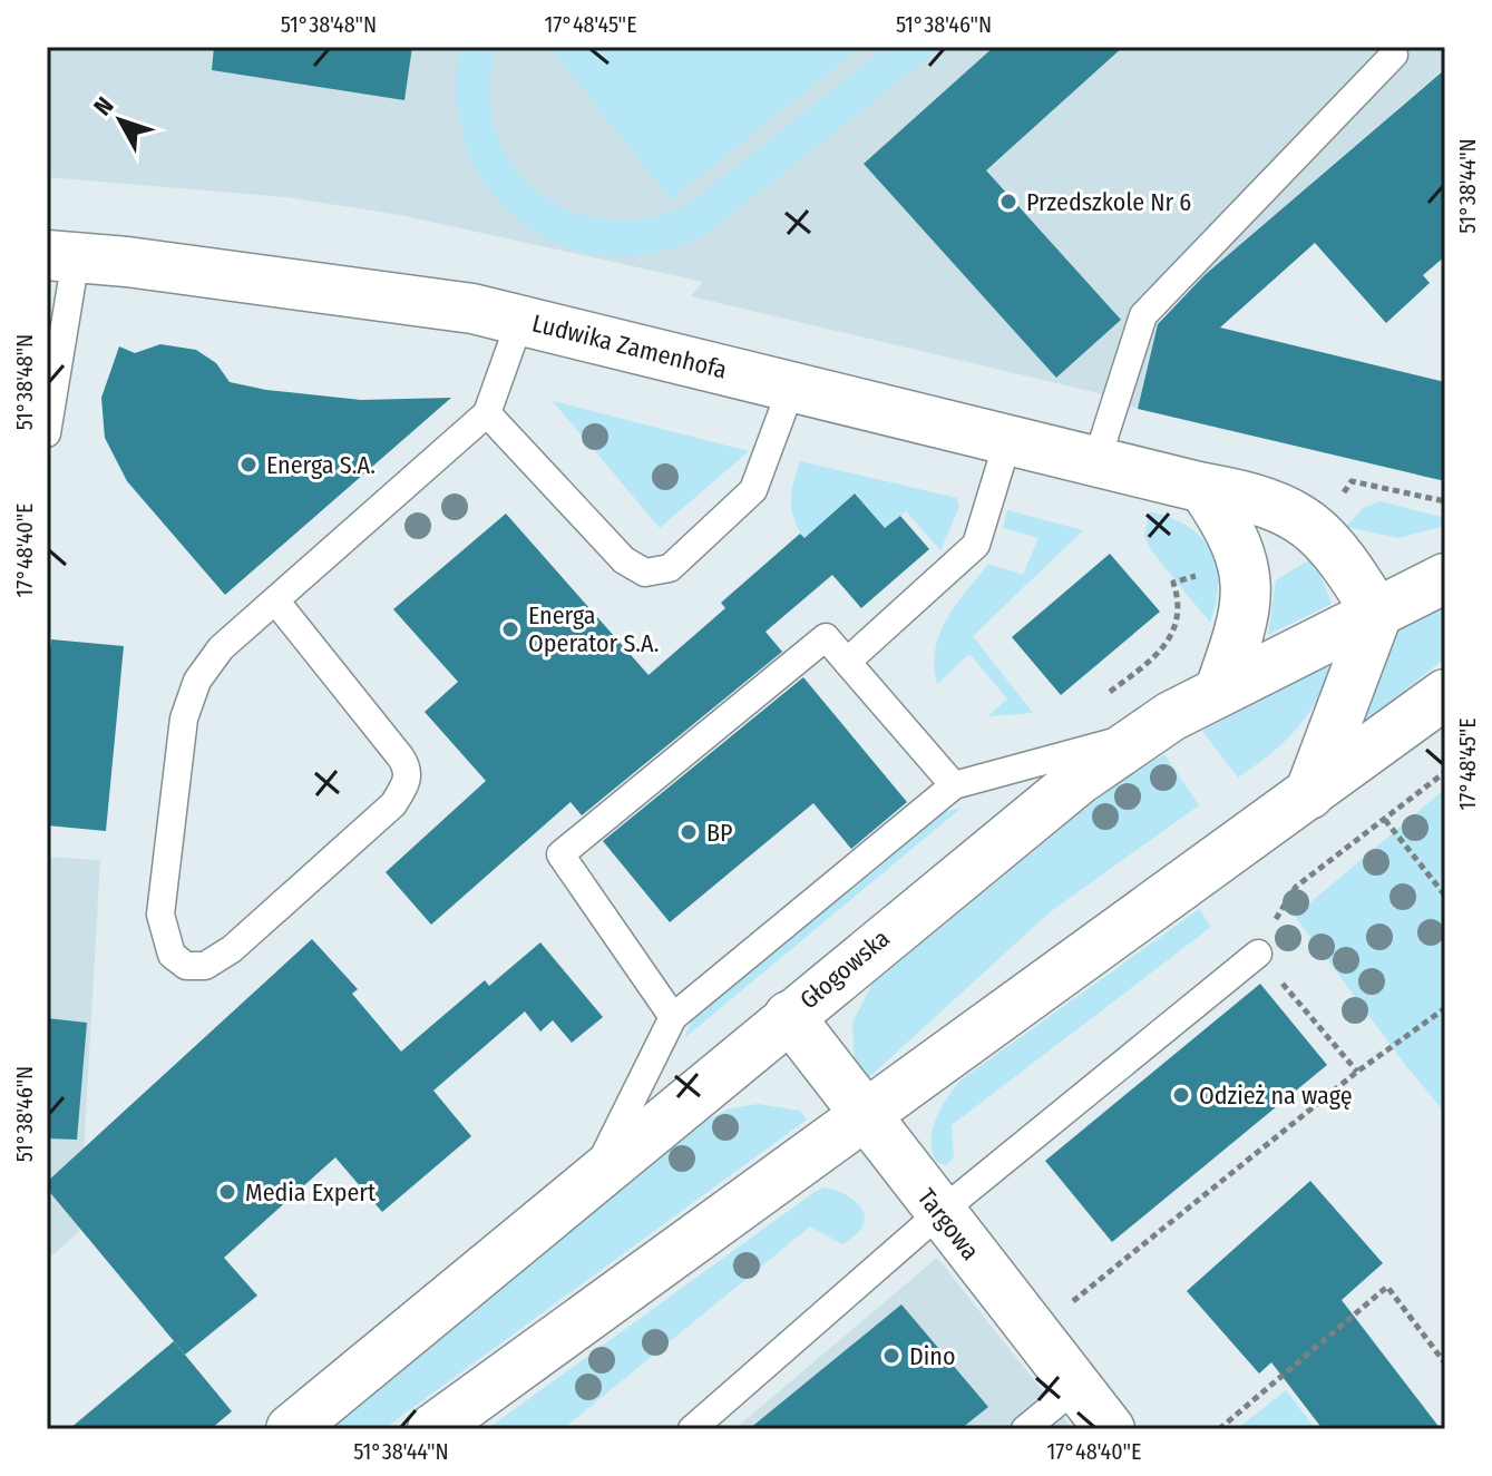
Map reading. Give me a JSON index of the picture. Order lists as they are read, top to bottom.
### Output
{
  "streets": {
    "main road": ["Ludwika Zamenhofa", "Głogowska", "Targowa"]
  },
  "crossings": [
    ["Ludwika Zamenhofa", "Głogowska"],
    ["Głogowska", "Targowa"]
  ],
  "places": [
    "Przedszkole Nr 6",
    "Energa S.A.",
    "Energa Operator S.A.",
    "BP",
    "Odzież na wagę",
    "Media Expert",
    "Dino"
  ],
  "north": "top left",
  "coordinates": [
    "51°38'48\"N",
    "17°48'45\"E",
    "51°38'46\"N",
    "51°38'44\"N",
    "17°48'40\"E"
  ]
}
